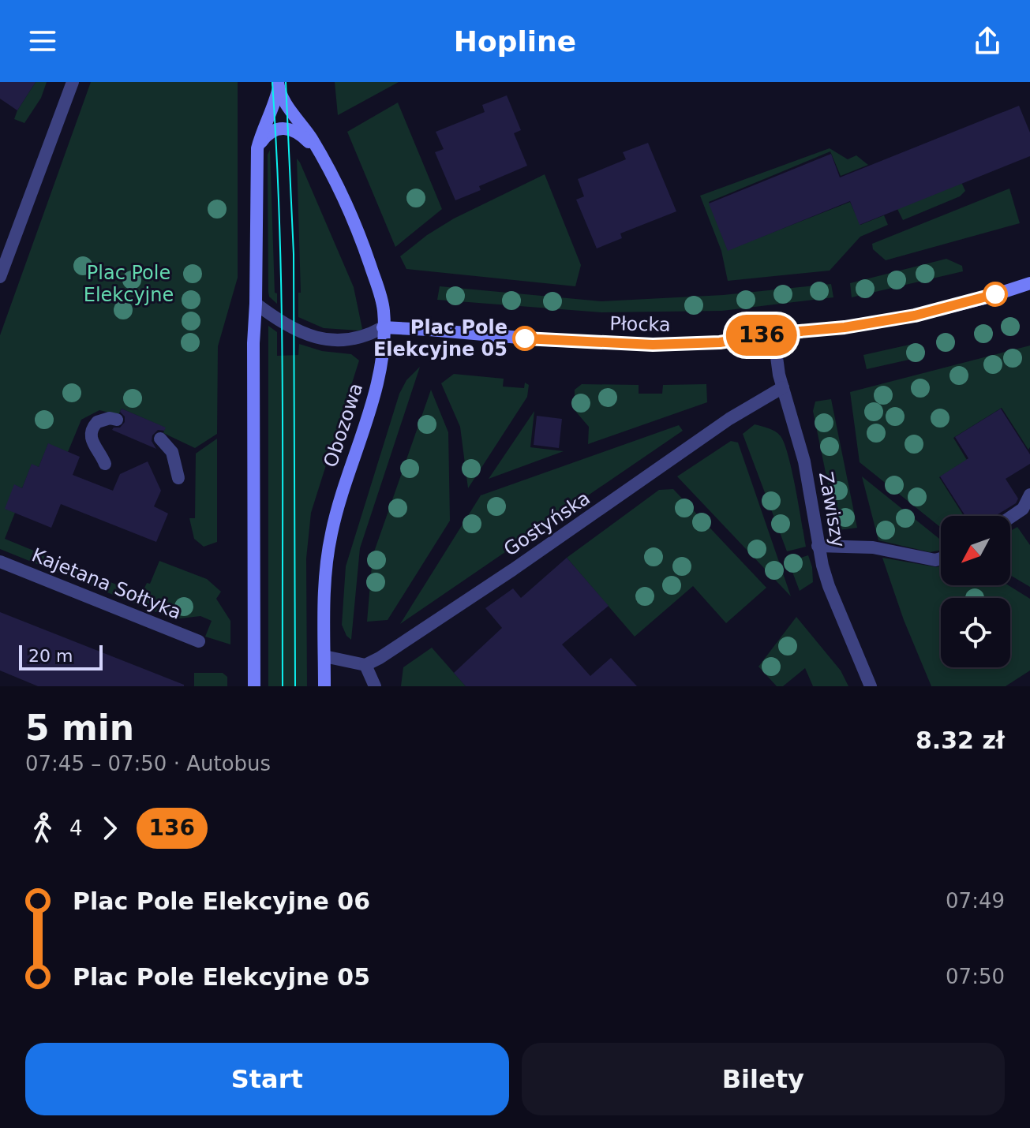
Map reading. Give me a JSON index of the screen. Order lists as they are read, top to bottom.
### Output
{
  "streets": {
    "street": [
      "Płocka",
      "Obozowa",
      "Zawiszy",
      "Gostyńska",
      "Kajetana Sołtyka"
    ]
  },
  "crossings": [
    ["Płocka", "Obozowa"],
    ["Płocka", "Zawiszy"],
    ["Zawiszy", "Gostyńska"]
  ],
  "parks": ["Plac Pole Elekcyjne"],
  "places": ["Plac Pole Elekcyjne 05"],
  "lines": ["bus line 136"],
  "scale_bar": "20 m",
  "north": "bottom left",
  "page": {
    "header": "Hopline",
    "on_map": "136",
    "scale": "20 m",
    "heading": ["5 min", "07:45 – 07:50 · Autobus", "8.32 zł"],
    "legs": ["4", "136"],
    "list": [
      {
        "name": "Plac Pole Elekcyjne 06",
        "value": "07:49"
      },
      {
        "name": "Plac Pole Elekcyjne 05",
        "value": "07:50"
      }
    ],
    "buttons": ["Start", "Bilety"]
  }
}
